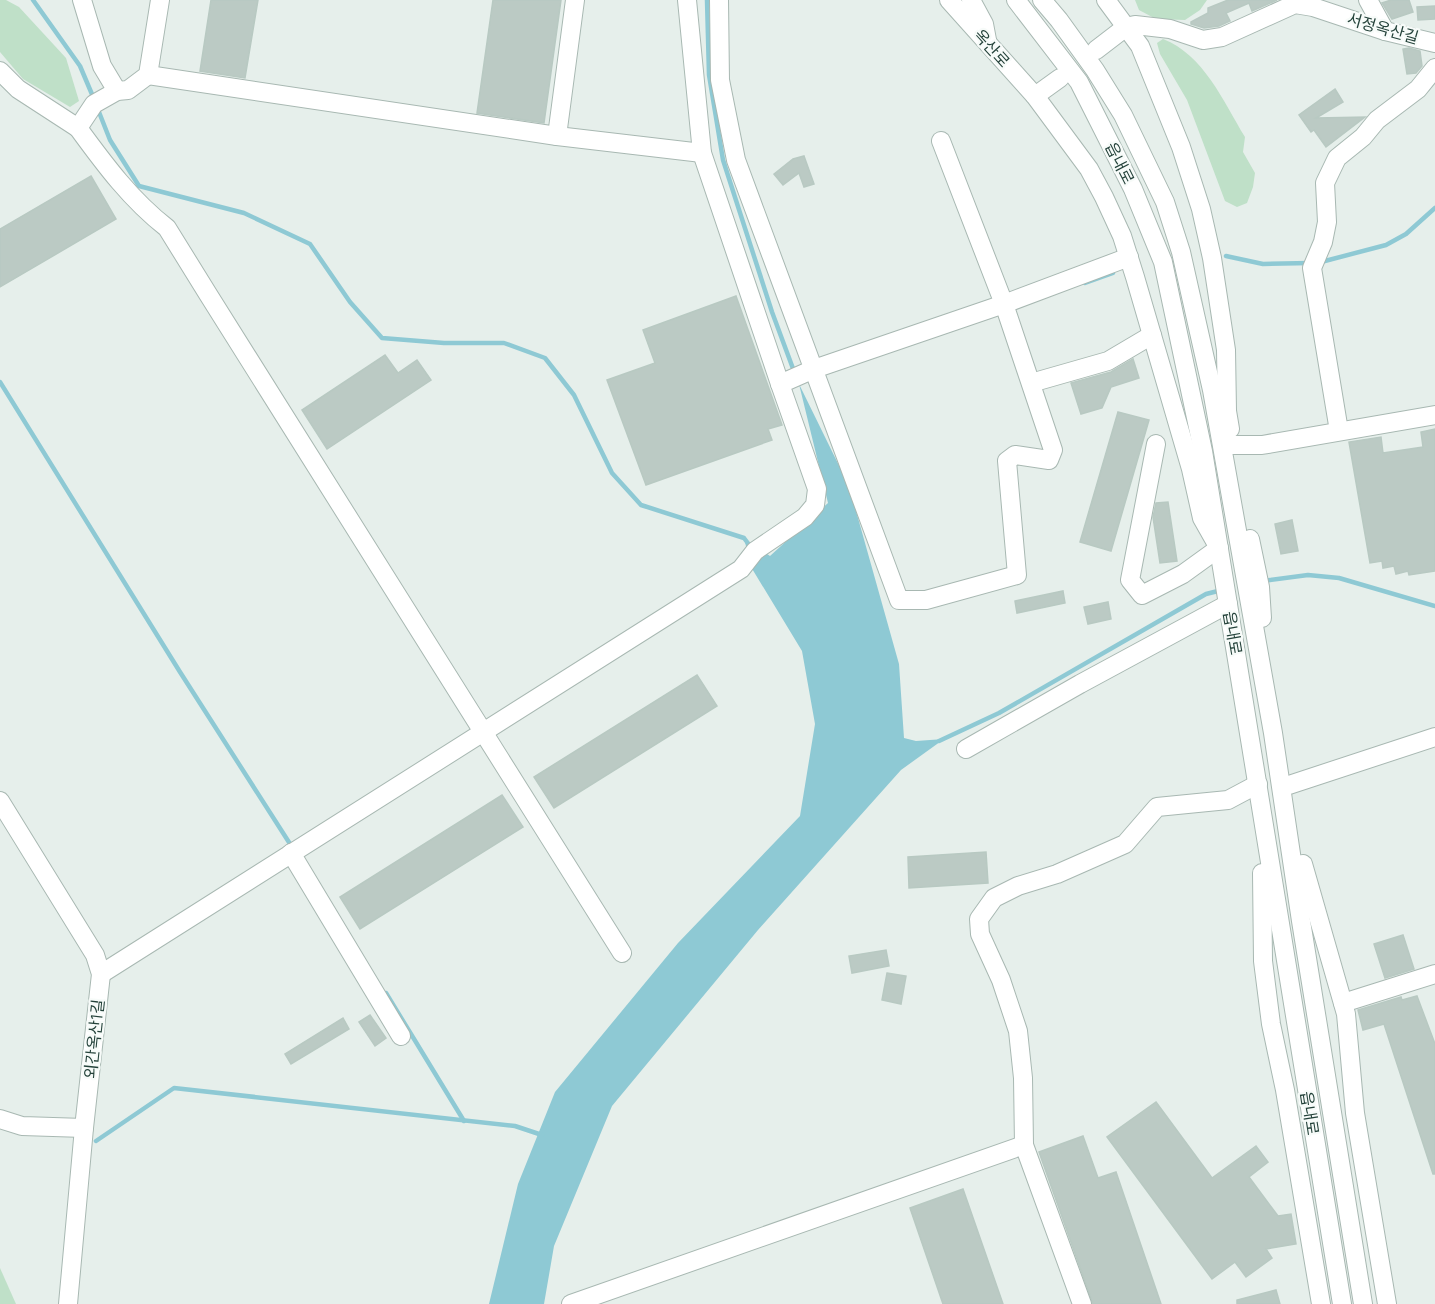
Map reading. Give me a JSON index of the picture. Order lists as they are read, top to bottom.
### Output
{
  "streets": {
    "street": [
      "서정옥산길",
      "옥산로",
      "읍내로",
      "외간옥산1길"
    ]
  },
  "crossings": [
    ["옥산로", "읍내로"]
  ]
}
